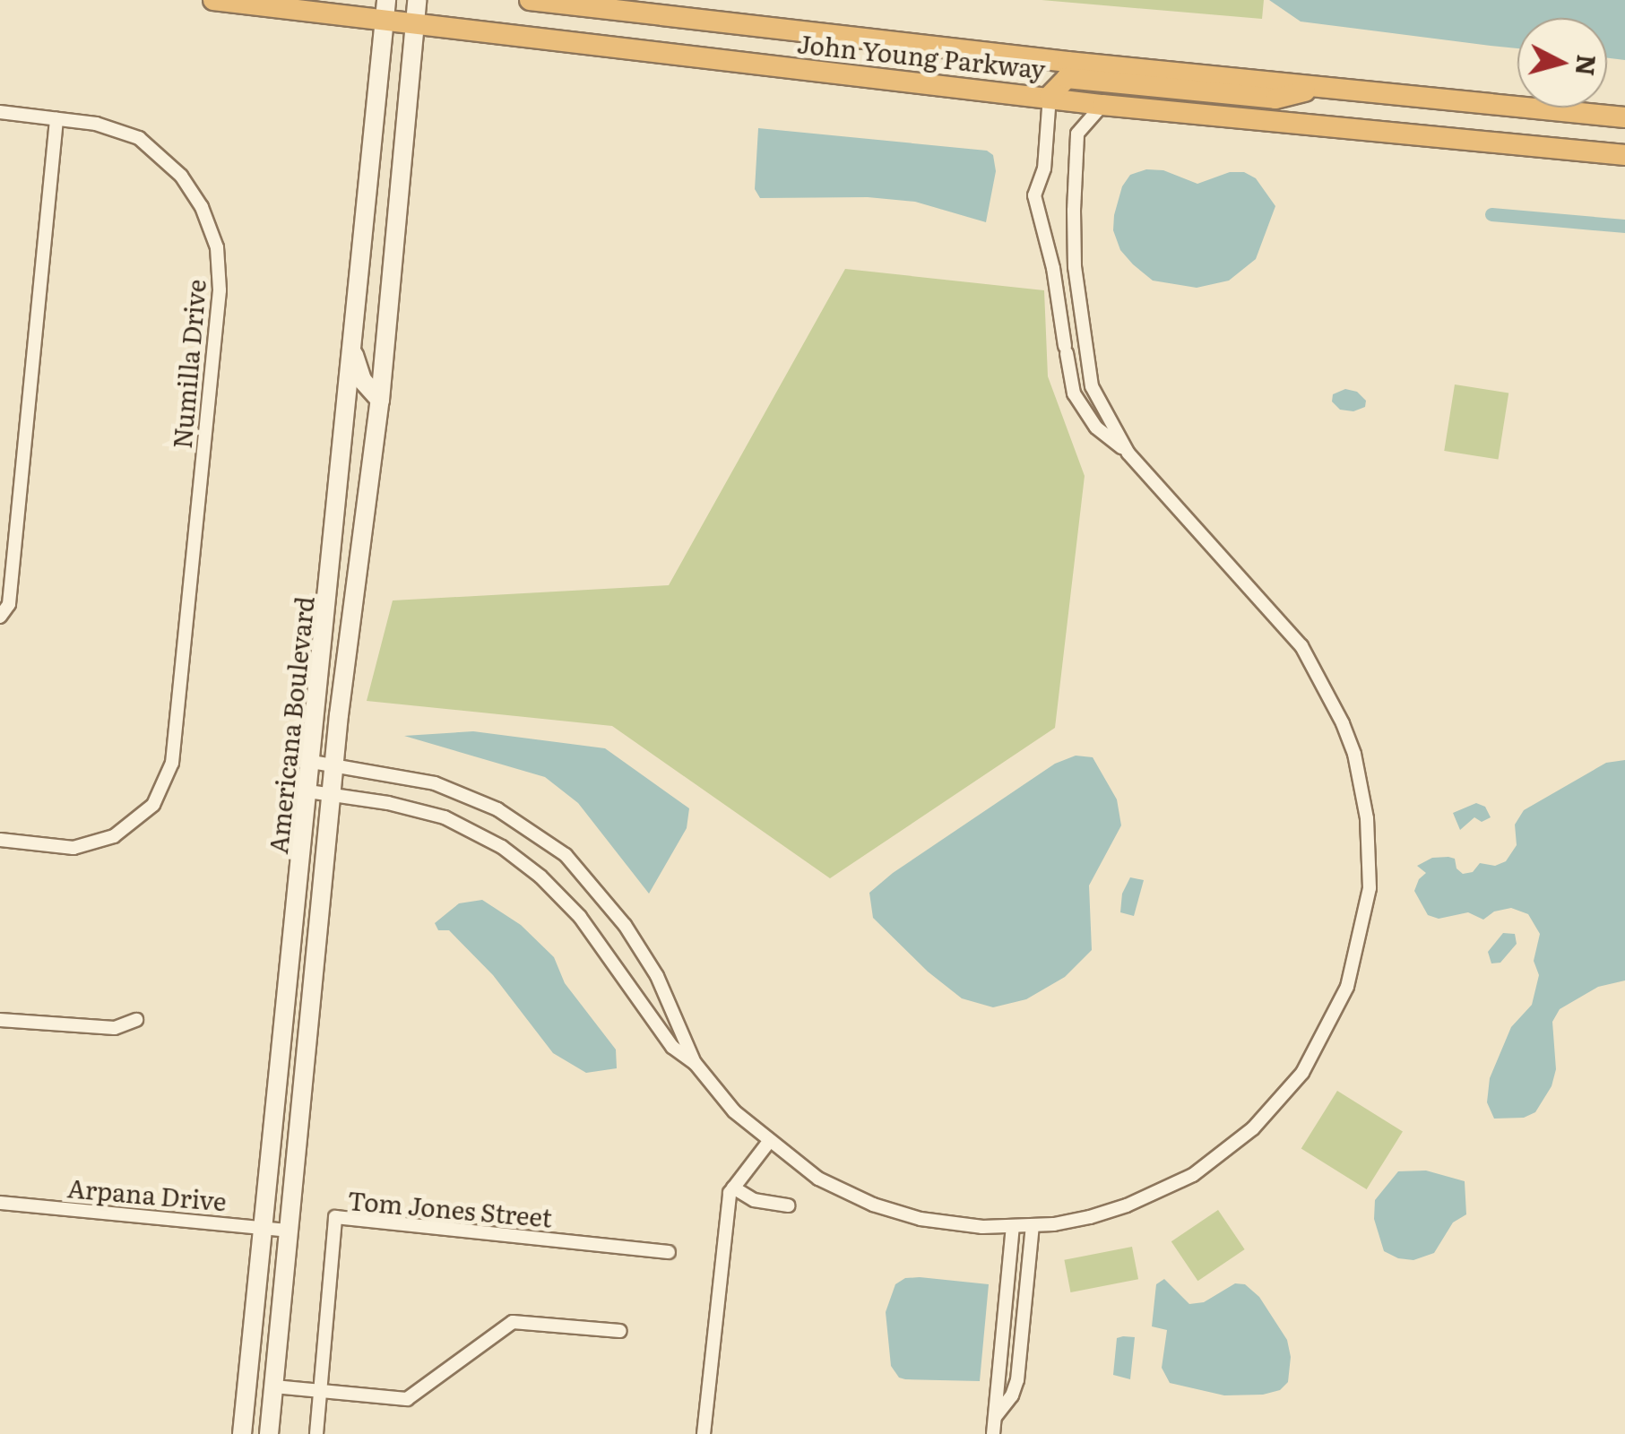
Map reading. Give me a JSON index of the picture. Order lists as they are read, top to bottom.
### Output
{
  "streets": {
    "highway": ["John Young Parkway"],
    "main road": ["Americana Boulevard"],
    "street": ["Numilla Drive", "Arpana Drive", "Tom Jones Street"]
  },
  "crossings": [
    ["John Young Parkway", "Americana Boulevard"],
    ["Americana Boulevard", "Arpana Drive"]
  ],
  "north": "right"
}
